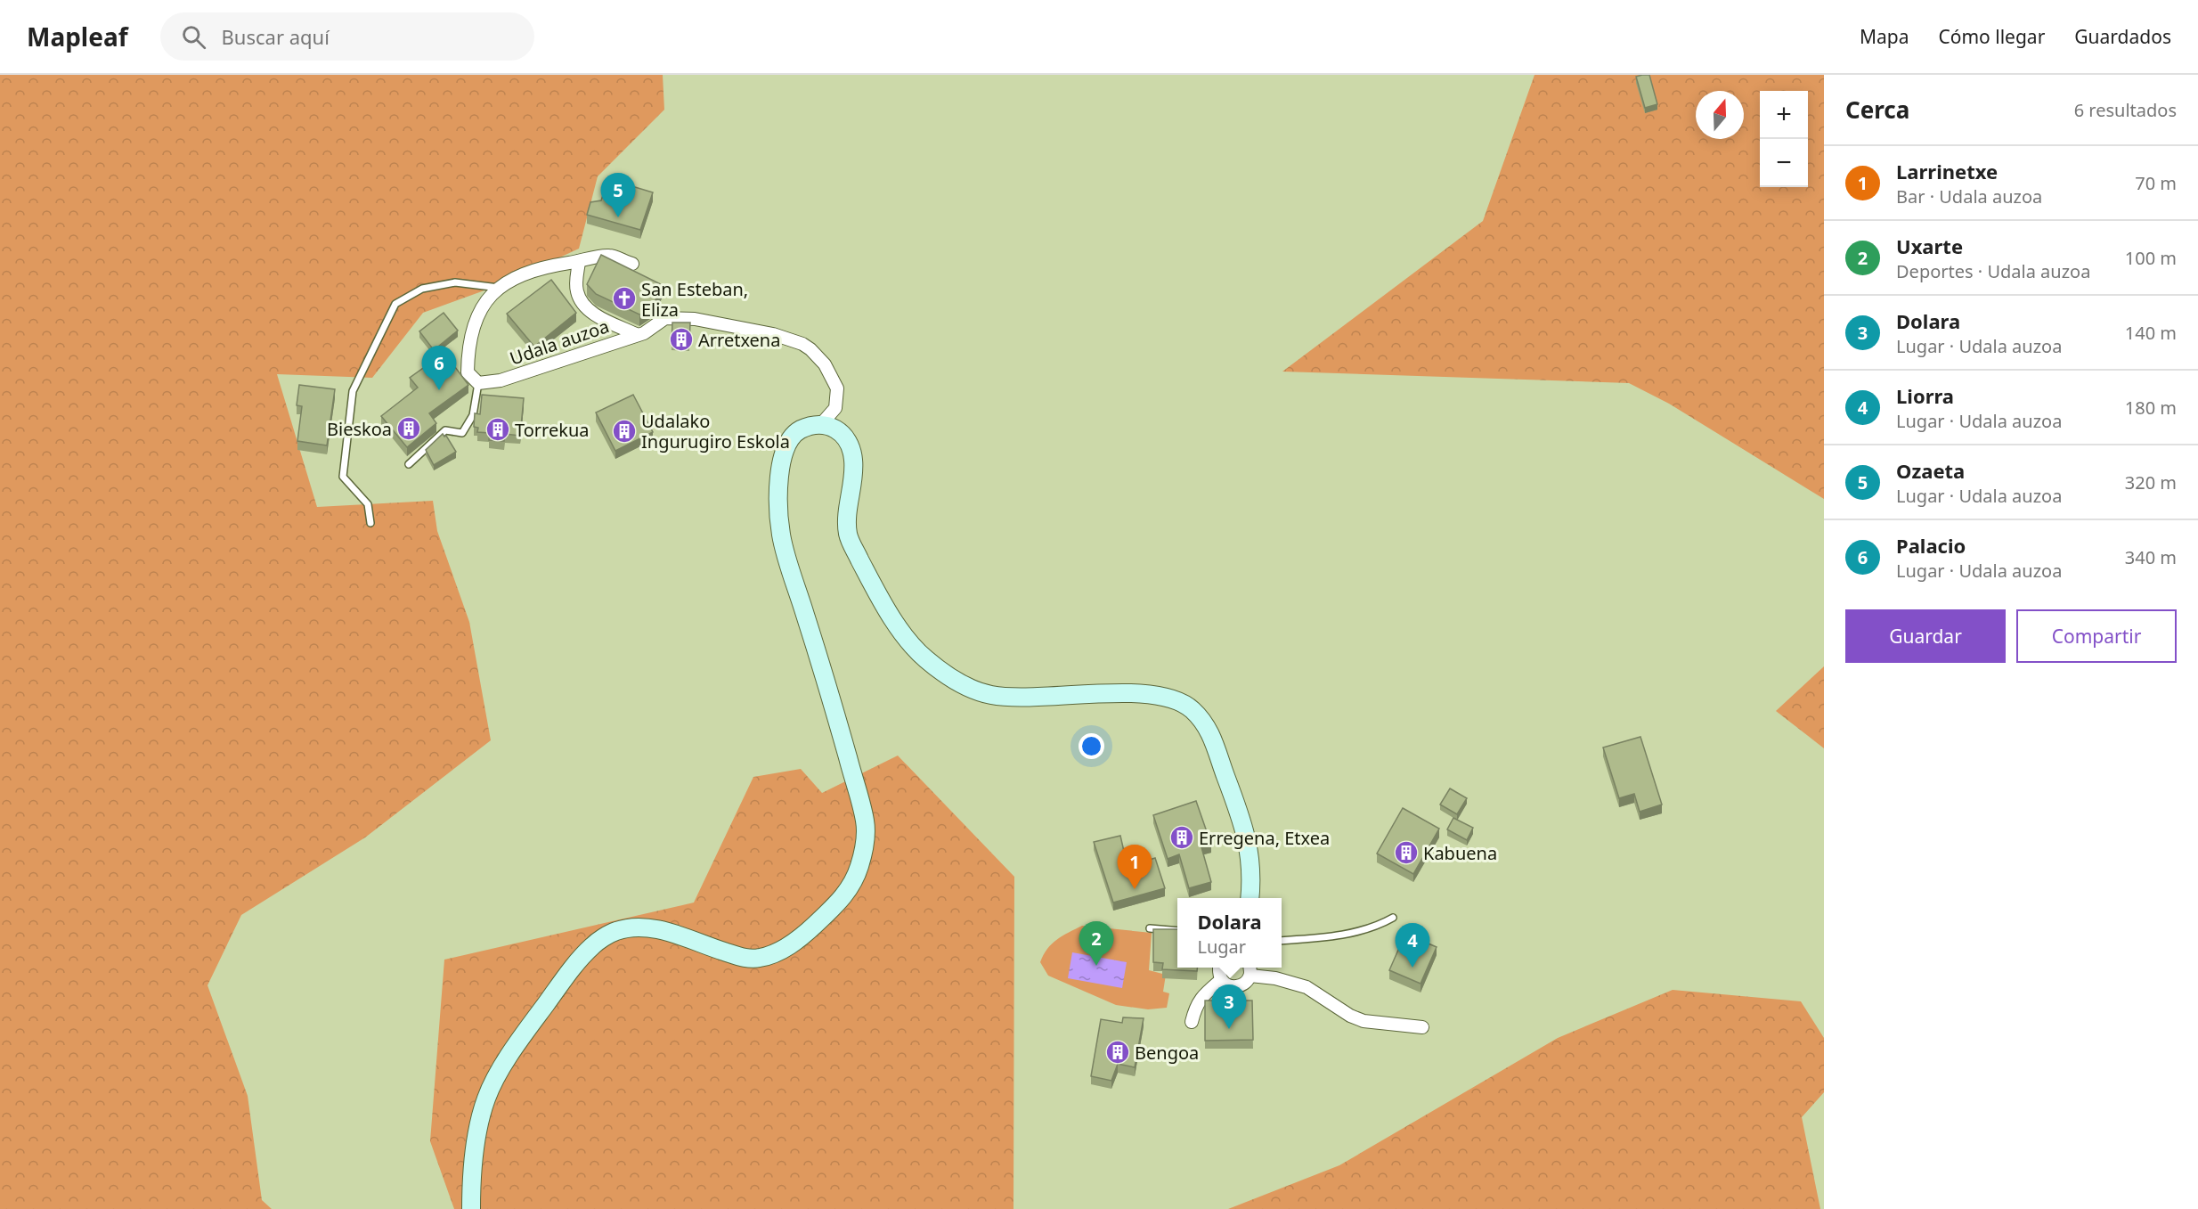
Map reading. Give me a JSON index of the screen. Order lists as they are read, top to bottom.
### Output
{
  "streets": {
    "street": ["Udala auzoa"]
  },
  "places": {
    "church": ["San Esteban, Eliza"],
    "building": [
      "Arretxena",
      "Bieskoa",
      "Torrekua",
      "Udalako Ingurugiro Eskola",
      "Erregena, Etxea",
      "Kabuena",
      "Bengoa"
    ]
  },
  "north": "top",
  "page": {
    "header": "Mapleaf",
    "search": "Buscar aquí",
    "nav": ["Mapa", "Cómo llegar", "Guardados"],
    "heading": ["Cerca", "6 resultados"],
    "map_buttons": ["+", "−"],
    "list": [
      {
        "mark": "1",
        "name": "Larrinetxe",
        "note": "Bar · Udala auzoa",
        "value": "70 m"
      },
      {
        "mark": "2",
        "name": "Uxarte",
        "note": "Deportes · Udala auzoa",
        "value": "100 m"
      },
      {
        "mark": "3",
        "name": "Dolara",
        "note": "Lugar · Udala auzoa",
        "value": "140 m"
      },
      {
        "mark": "4",
        "name": "Liorra",
        "note": "Lugar · Udala auzoa",
        "value": "180 m"
      },
      {
        "mark": "5",
        "name": "Ozaeta",
        "note": "Lugar · Udala auzoa",
        "value": "320 m"
      },
      {
        "mark": "6",
        "name": "Palacio",
        "note": "Lugar · Udala auzoa",
        "value": "340 m"
      }
    ],
    "pins": [
      "5",
      "6",
      "1",
      "2",
      "4",
      "3"
    ],
    "buttons": ["Guardar", "Compartir"],
    "popup": ["Dolara", "Lugar"]
  }
}
